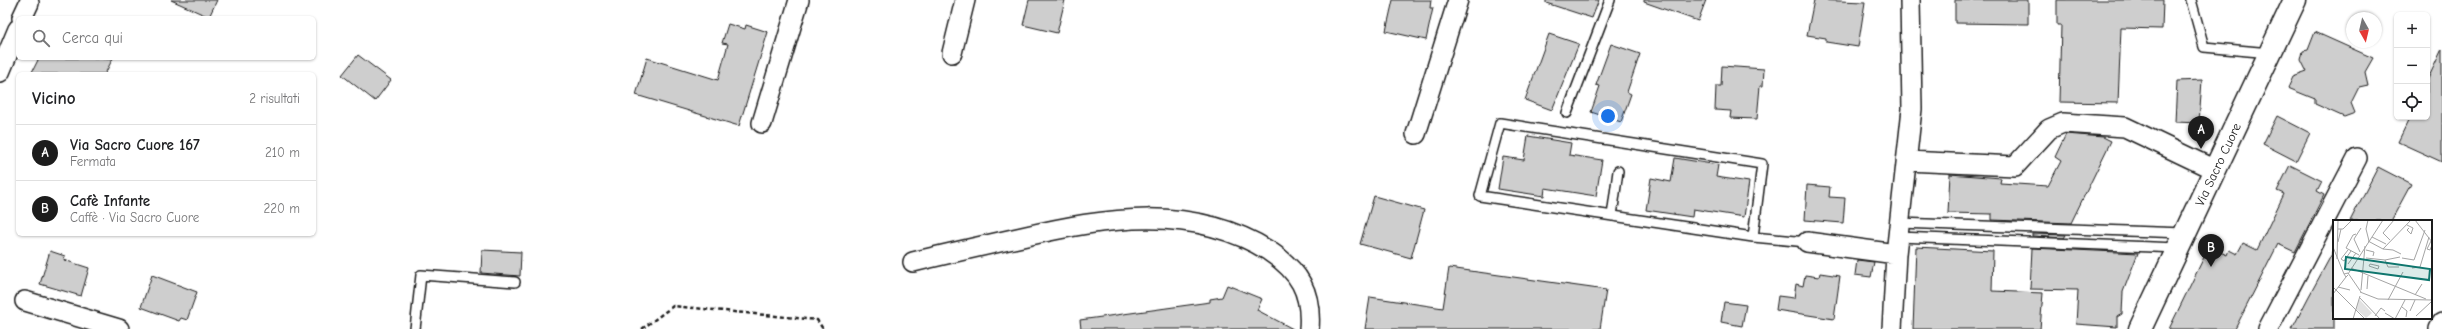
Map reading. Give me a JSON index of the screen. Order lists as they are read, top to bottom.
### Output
{
  "streets": {
    "street": ["Via Sacro Cuore"]
  },
  "north": "bottom",
  "page": {
    "map_buttons": ["+", "−"],
    "search": "Cerca qui",
    "heading": ["Vicino", "2 risultati"],
    "pins": ["A", "B"],
    "list": [
      {
        "mark": "A",
        "name": "Via Sacro Cuore 167",
        "note": "Fermata",
        "value": "210 m"
      },
      {
        "mark": "B",
        "name": "Cafè Infante",
        "note": "Caffè · Via Sacro Cuore",
        "value": "220 m"
      }
    ]
  }
}
